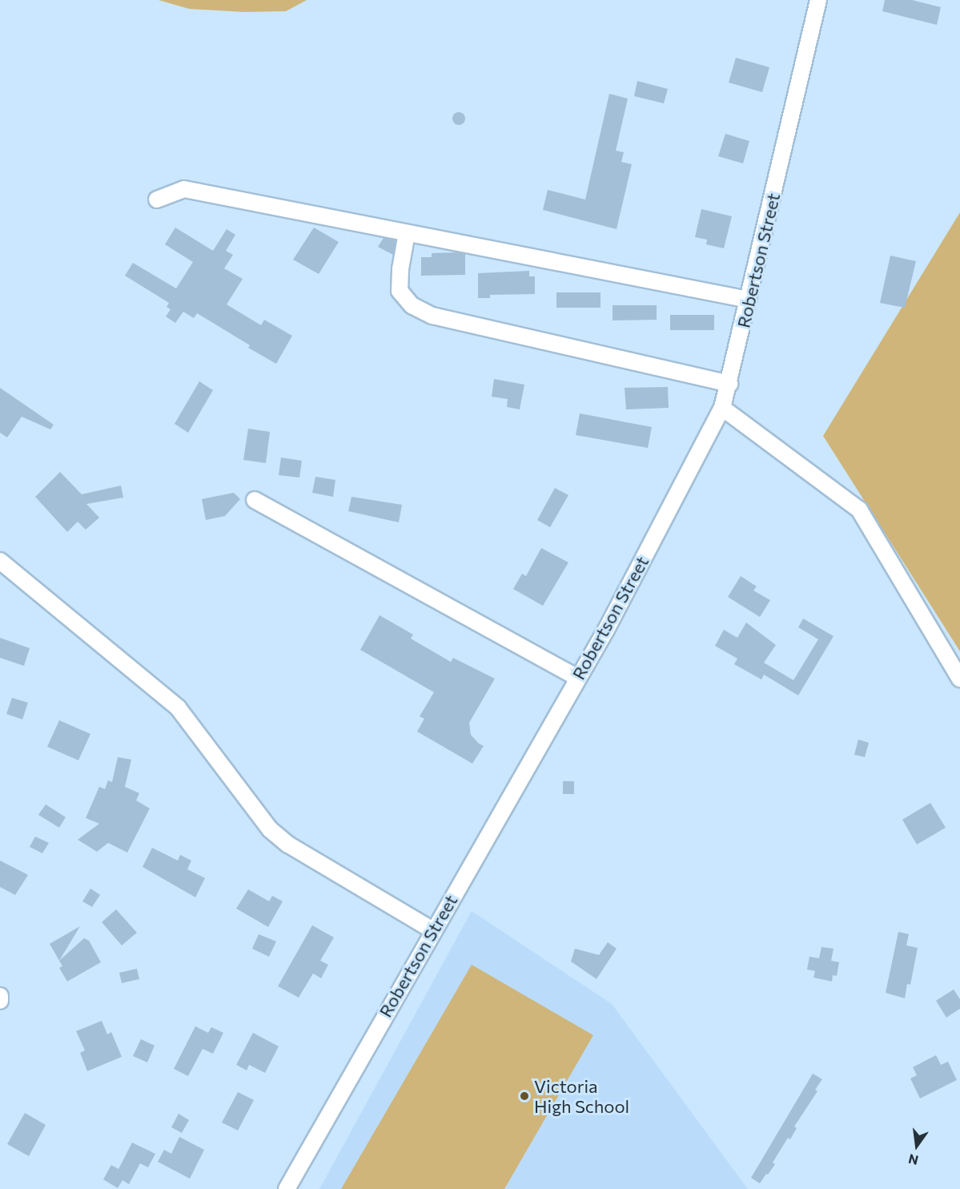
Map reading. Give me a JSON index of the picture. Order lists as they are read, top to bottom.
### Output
{
  "streets": {
    "street": ["Robertson Street"]
  },
  "places": ["Victoria High School"],
  "north": "bottom"
}
